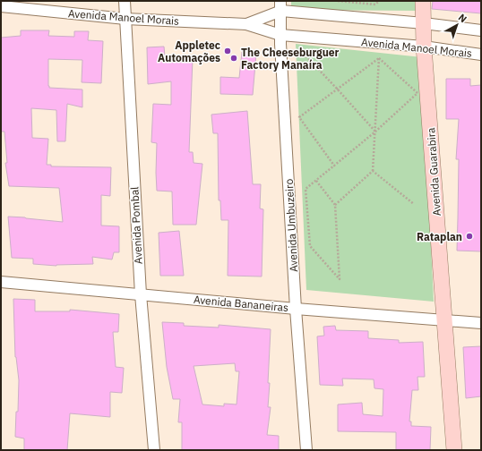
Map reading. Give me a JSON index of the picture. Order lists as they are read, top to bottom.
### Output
{
  "streets": {
    "main road": ["Avenida Guarabira"],
    "street": [
      "Avenida Manoel Morais",
      "Avenida Pombal",
      "Avenida Umbuzeiro",
      "Avenida Bananeiras"
    ]
  },
  "crossings": [
    ["Avenida Manoel Morais", "Avenida Guarabira"],
    ["Avenida Manoel Morais", "Avenida Pombal"],
    ["Avenida Manoel Morais", "Avenida Umbuzeiro"],
    ["Avenida Guarabira", "Avenida Bananeiras"],
    ["Avenida Pombal", "Avenida Bananeiras"],
    ["Avenida Umbuzeiro", "Avenida Bananeiras"]
  ],
  "places": ["Appletec Automações", "The Cheeseburguer Factory Manaíra", "Rataplan"],
  "north": "top right"
}
